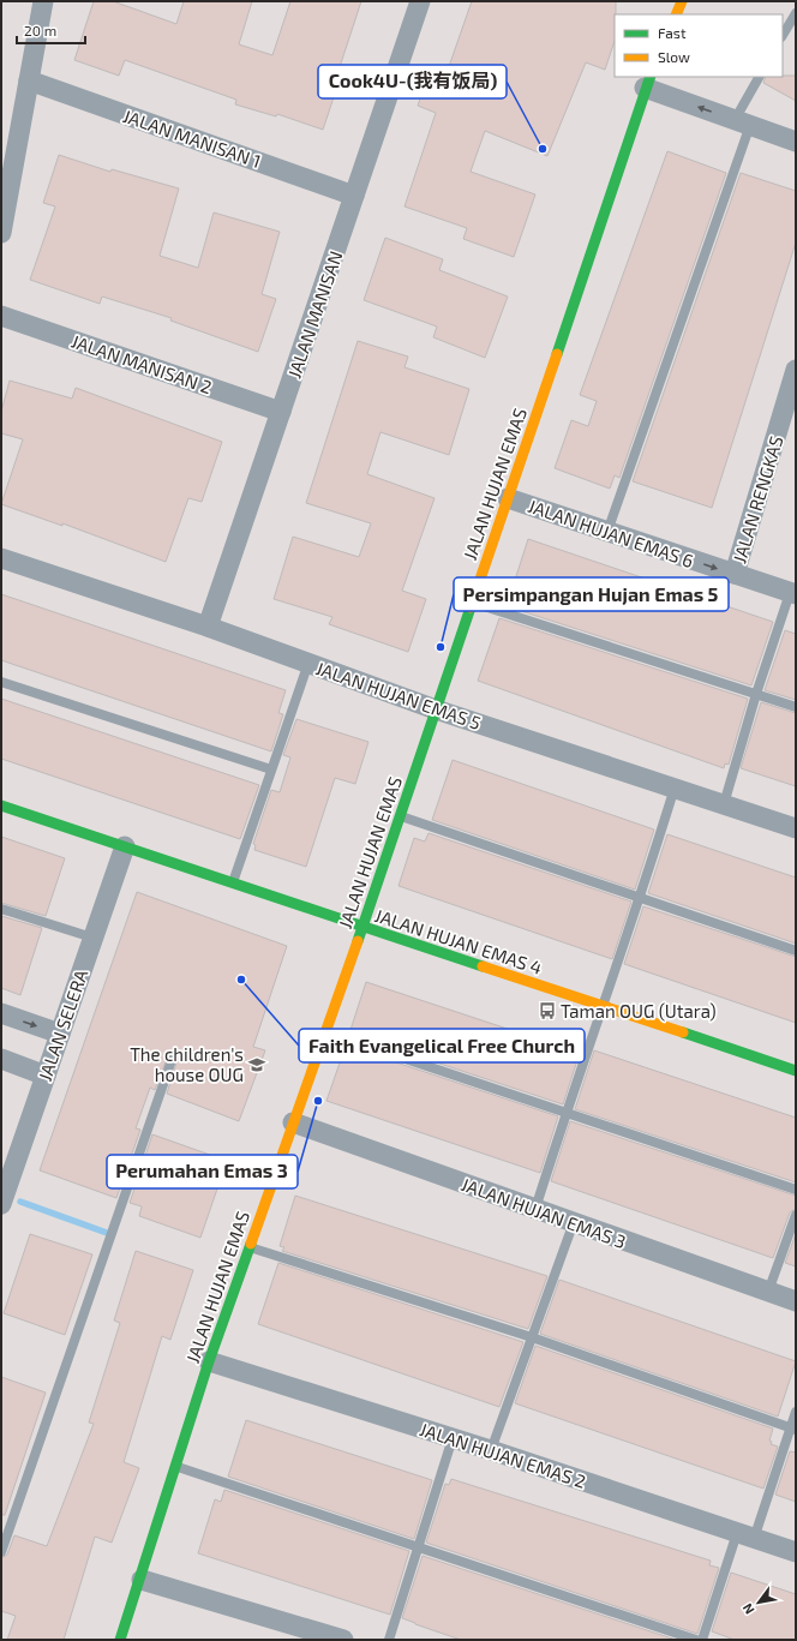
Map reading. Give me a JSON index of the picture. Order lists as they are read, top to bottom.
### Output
{
  "streets": {
    "street": [
      "JALAN MANISAN 1",
      "JALAN MANISAN",
      "JALAN MANISAN 2",
      "JALAN HUJAN EMAS",
      "JALAN RENGKAS",
      "JALAN HUJAN EMAS 6",
      "JALAN HUJAN EMAS 5",
      "JALAN HUJAN EMAS 4",
      "JALAN SELERA",
      "JALAN HUJAN EMAS 3",
      "JALAN HUJAN EMAS 2"
    ]
  },
  "crossings": [
    ["JALAN MANISAN 1", "JALAN MANISAN"],
    ["JALAN MANISAN", "JALAN MANISAN 2"],
    ["JALAN MANISAN", "JALAN HUJAN EMAS 5"],
    ["JALAN HUJAN EMAS", "JALAN HUJAN EMAS 6"],
    ["JALAN HUJAN EMAS", "JALAN HUJAN EMAS 5"],
    ["JALAN HUJAN EMAS", "JALAN HUJAN EMAS 4"],
    ["JALAN HUJAN EMAS", "JALAN HUJAN EMAS 3"],
    ["JALAN HUJAN EMAS", "JALAN HUJAN EMAS 2"],
    ["JALAN RENGKAS", "JALAN HUJAN EMAS 6"],
    ["JALAN HUJAN EMAS 4", "JALAN SELERA"]
  ],
  "one_way": ["JALAN HUJAN EMAS 6"],
  "places": {
    "other": [
      "Cook4U-(我有饭局)",
      "Persimpangan Hujan Emas 5",
      "Faith Evangelical Free Church",
      "Perumahan Emas 3"
    ],
    "bus stop": ["Taman OUG (Utara)"],
    "school or university": ["The children's house OUG"]
  },
  "legend": ["Fast", "Slow"],
  "scale_bar": "20 m",
  "north": "bottom left"
}
